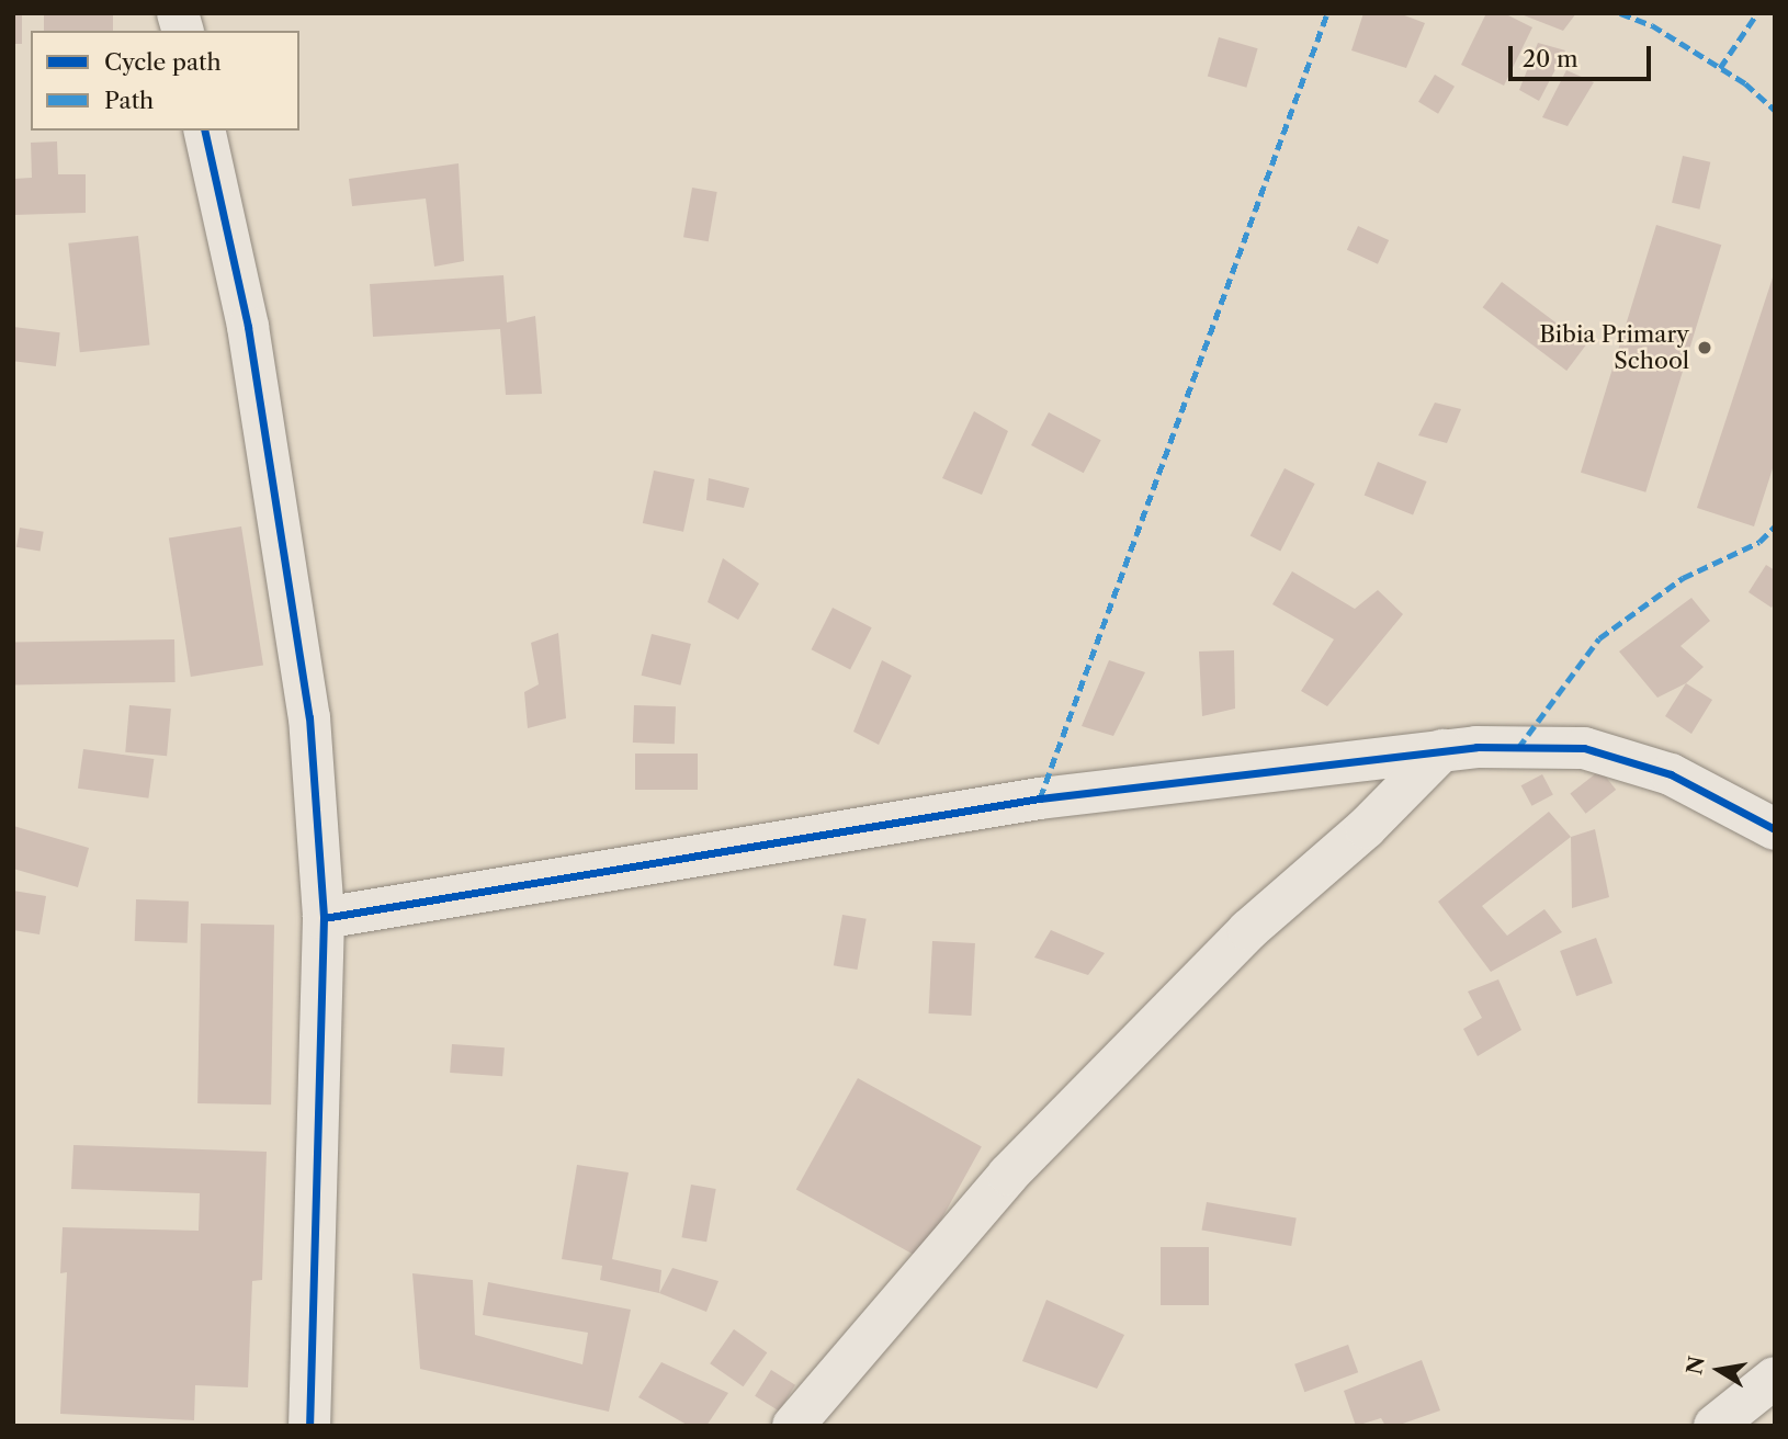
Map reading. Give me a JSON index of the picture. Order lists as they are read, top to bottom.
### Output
{
  "places": ["Bibia Primary School"],
  "legend": ["Cycle path", "Path"],
  "scale_bar": "20 m",
  "north": "left"
}
